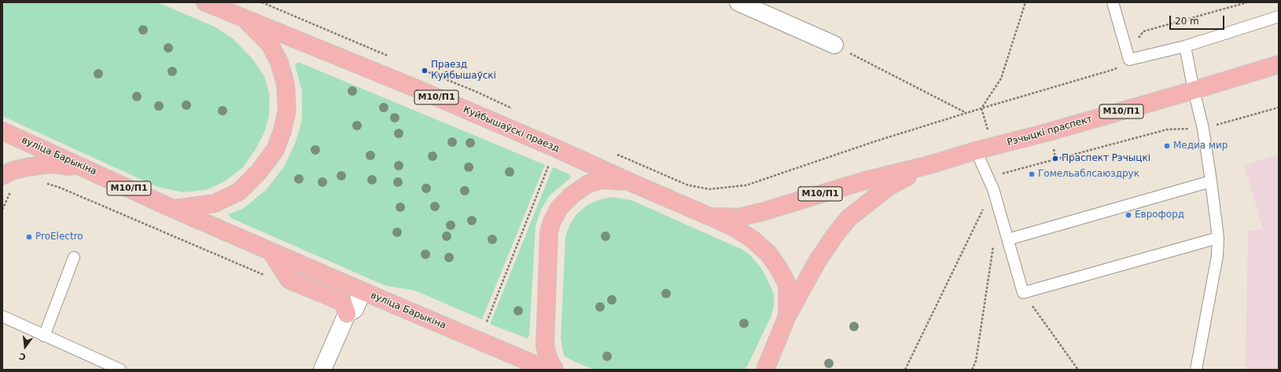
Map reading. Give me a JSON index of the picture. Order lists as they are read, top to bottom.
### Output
{
  "streets": {
    "main road": [
      "М10/П1",
      "Куйбышаўскі праезд",
      "Рэчыцкі праспект",
      "вуліца Барыкіна"
    ]
  },
  "crossings": [
    ["М10/П1", "Куйбышаўскі праезд"],
    ["М10/П1", "Рэчыцкі праспект"],
    ["М10/П1", "вуліца Барыкіна"],
    ["Куйбышаўскі праезд", "Рэчыцкі праспект"]
  ],
  "places": [
    "Праезд Куйбышаўскі",
    "Медиа мир",
    "Праспект Рэчыцкі",
    "Гомельаблсаюздрук",
    "Еврофорд",
    "ProElectro"
  ],
  "scale_bar": "20 m",
  "north": "bottom"
}
